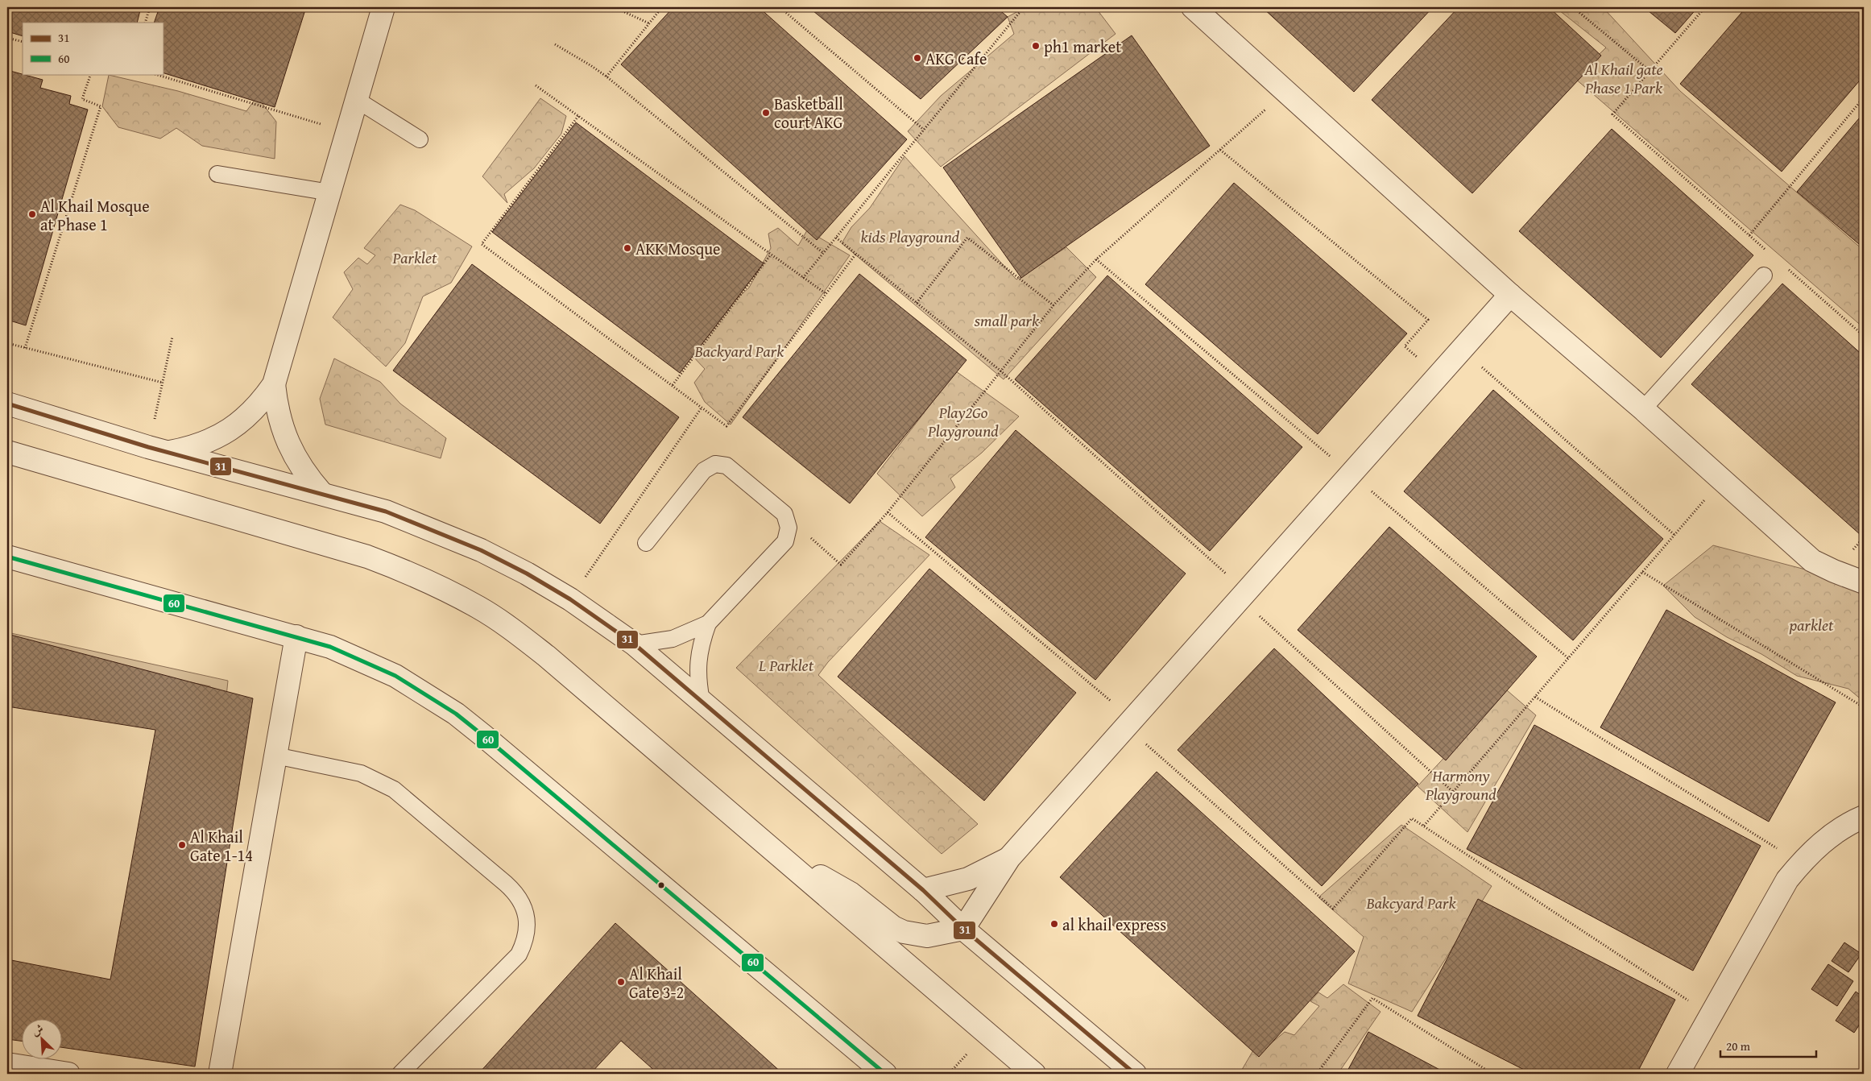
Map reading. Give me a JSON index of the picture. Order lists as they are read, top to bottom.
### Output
{
  "parks": [
    "Al Khail gate Phase 1 Park",
    "kids Playground",
    "Parklet",
    "small park",
    "Backyard Park",
    "Play2Go Playground",
    "parklet",
    "L Parklet",
    "Harmony Playground",
    "Bakcyard Park"
  ],
  "places": [
    "ph1 market",
    "AKG Cafe",
    "Basketball court AKG",
    "Al Khail Mosque at Phase 1",
    "AKK Mosque",
    "Al Khail Gate 1-14",
    "al khail express",
    "Al Khail Gate 3-2"
  ],
  "lines": ["transit line 31", "transit line 60"],
  "legend": ["31", "60"],
  "scale_bar": "20 m",
  "north": "top left"
}
